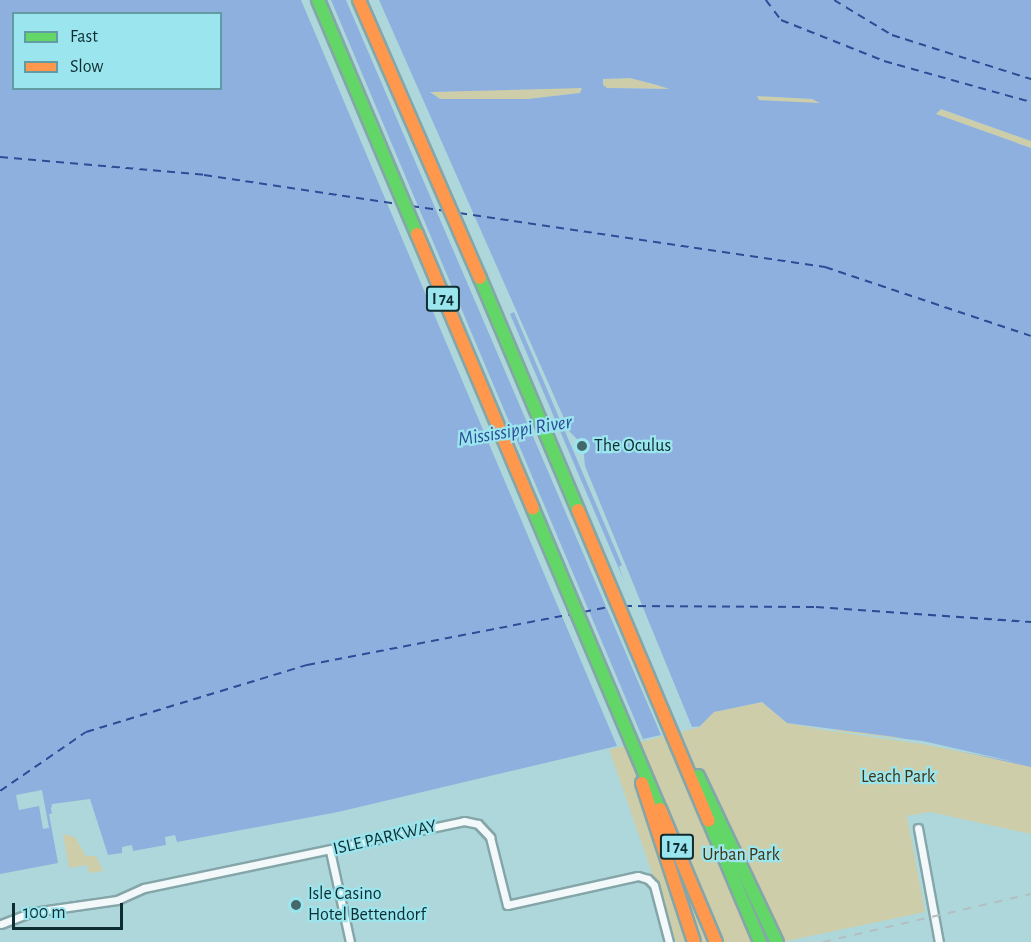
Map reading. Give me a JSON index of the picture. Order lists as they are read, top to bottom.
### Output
{
  "streets": {
    "highway": ["I 74"],
    "street": ["ISLE PARKWAY"]
  },
  "water": ["Mississippi River"],
  "parks": ["Leach Park", "Urban Park"],
  "places": ["The Oculus", "Isle Casino Hotel Bettendorf"],
  "legend": ["Fast", "Slow"],
  "scale_bar": "100 m"
}
